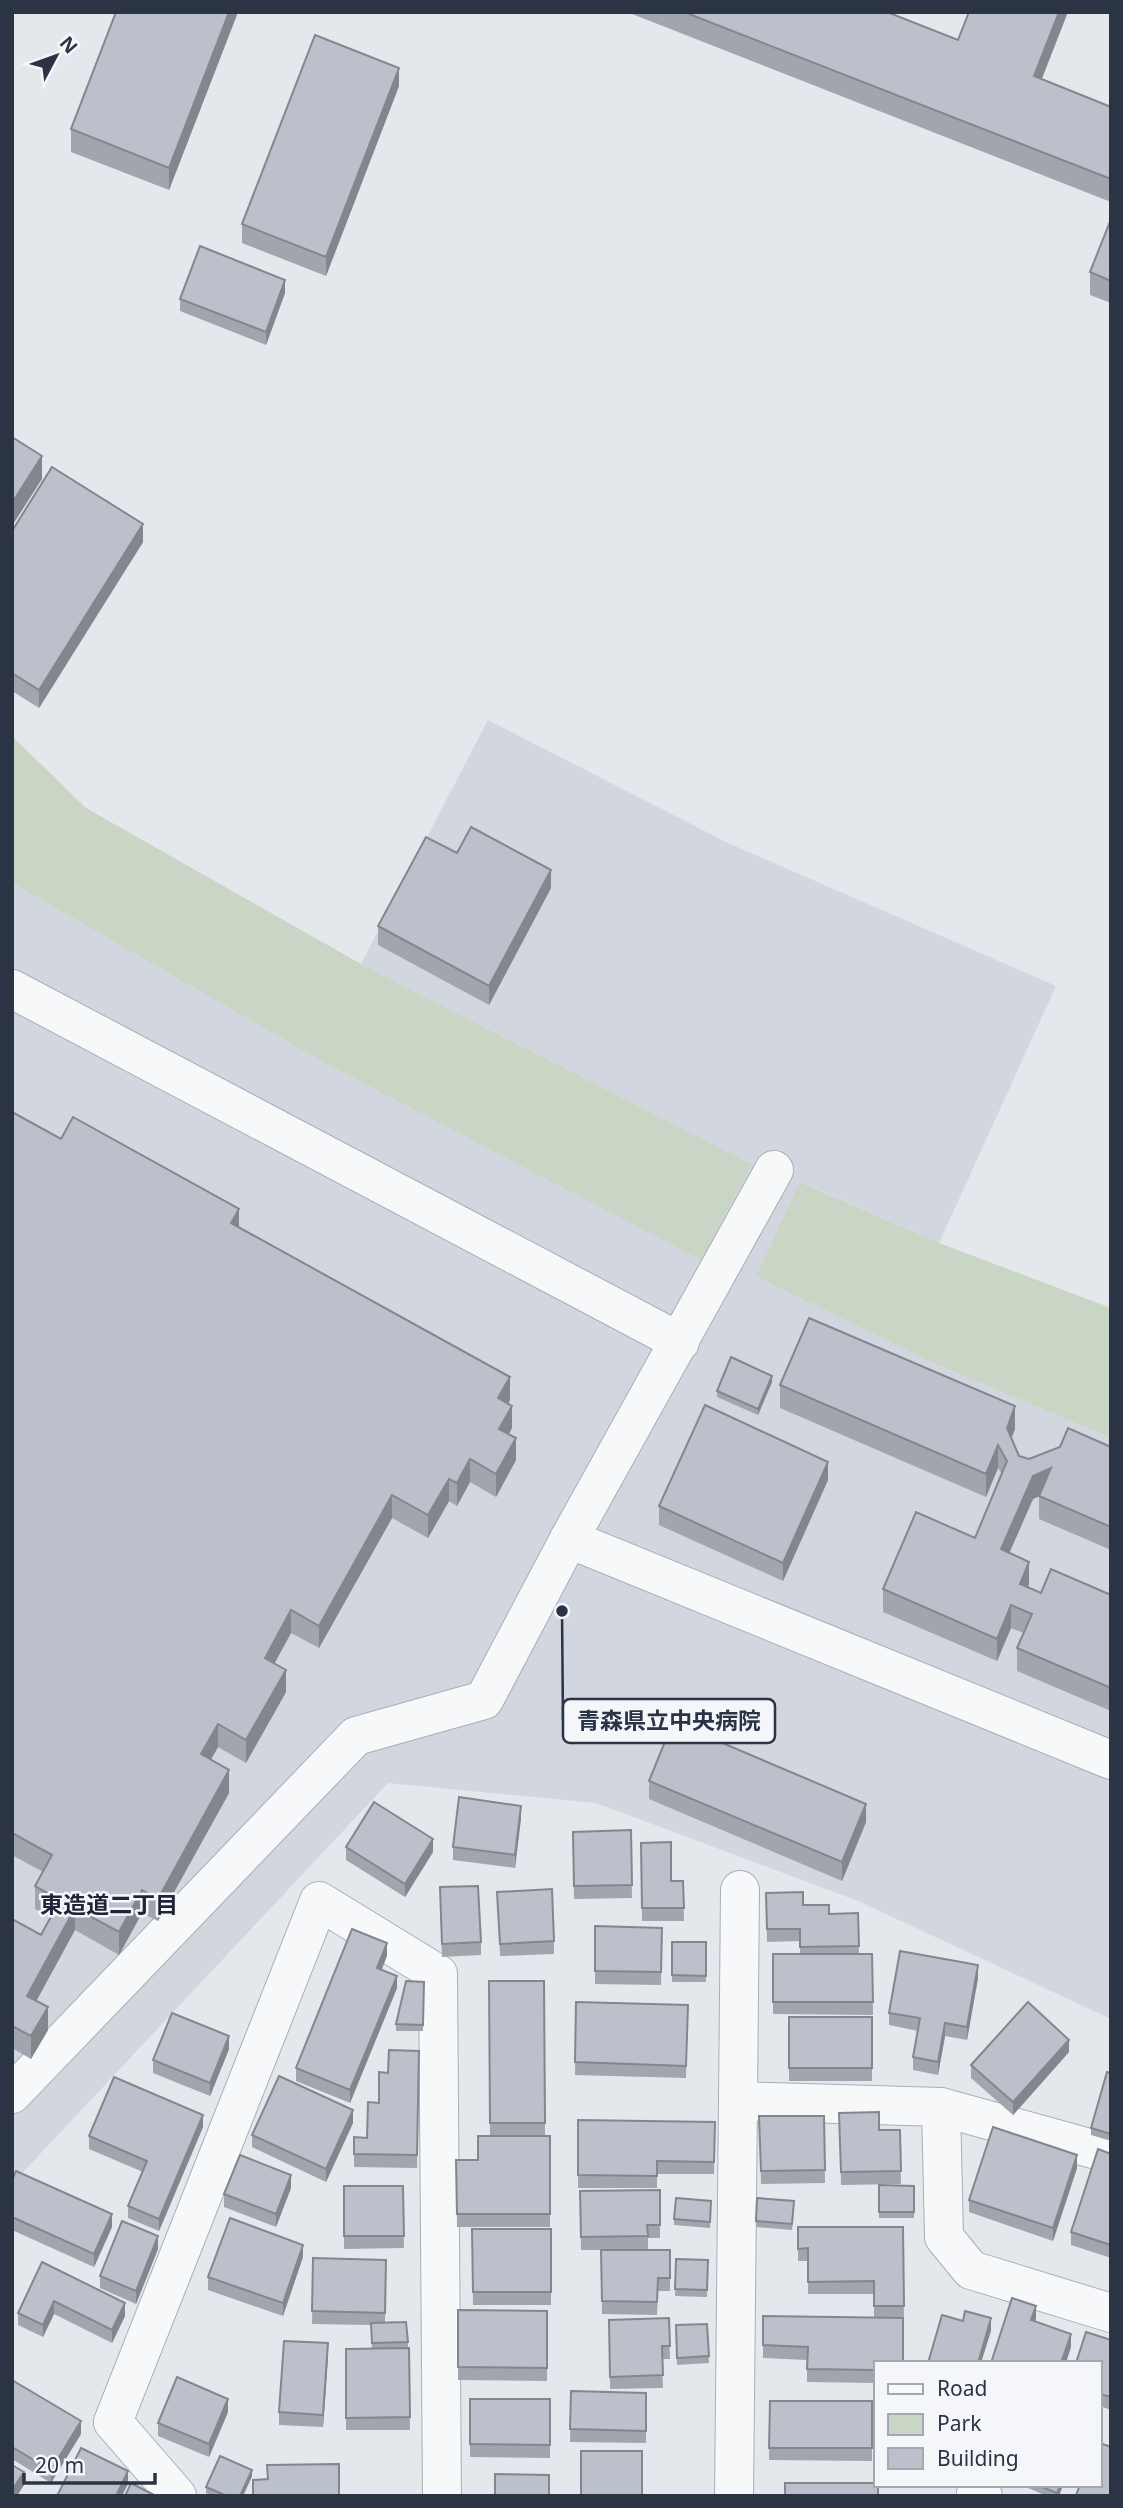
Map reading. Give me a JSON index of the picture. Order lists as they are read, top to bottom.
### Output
{
  "districts": ["東造道二丁目"],
  "places": ["青森県立中央病院"],
  "legend": ["Road", "Park", "Building"],
  "scale_bar": "20 m",
  "north": "top right"
}
